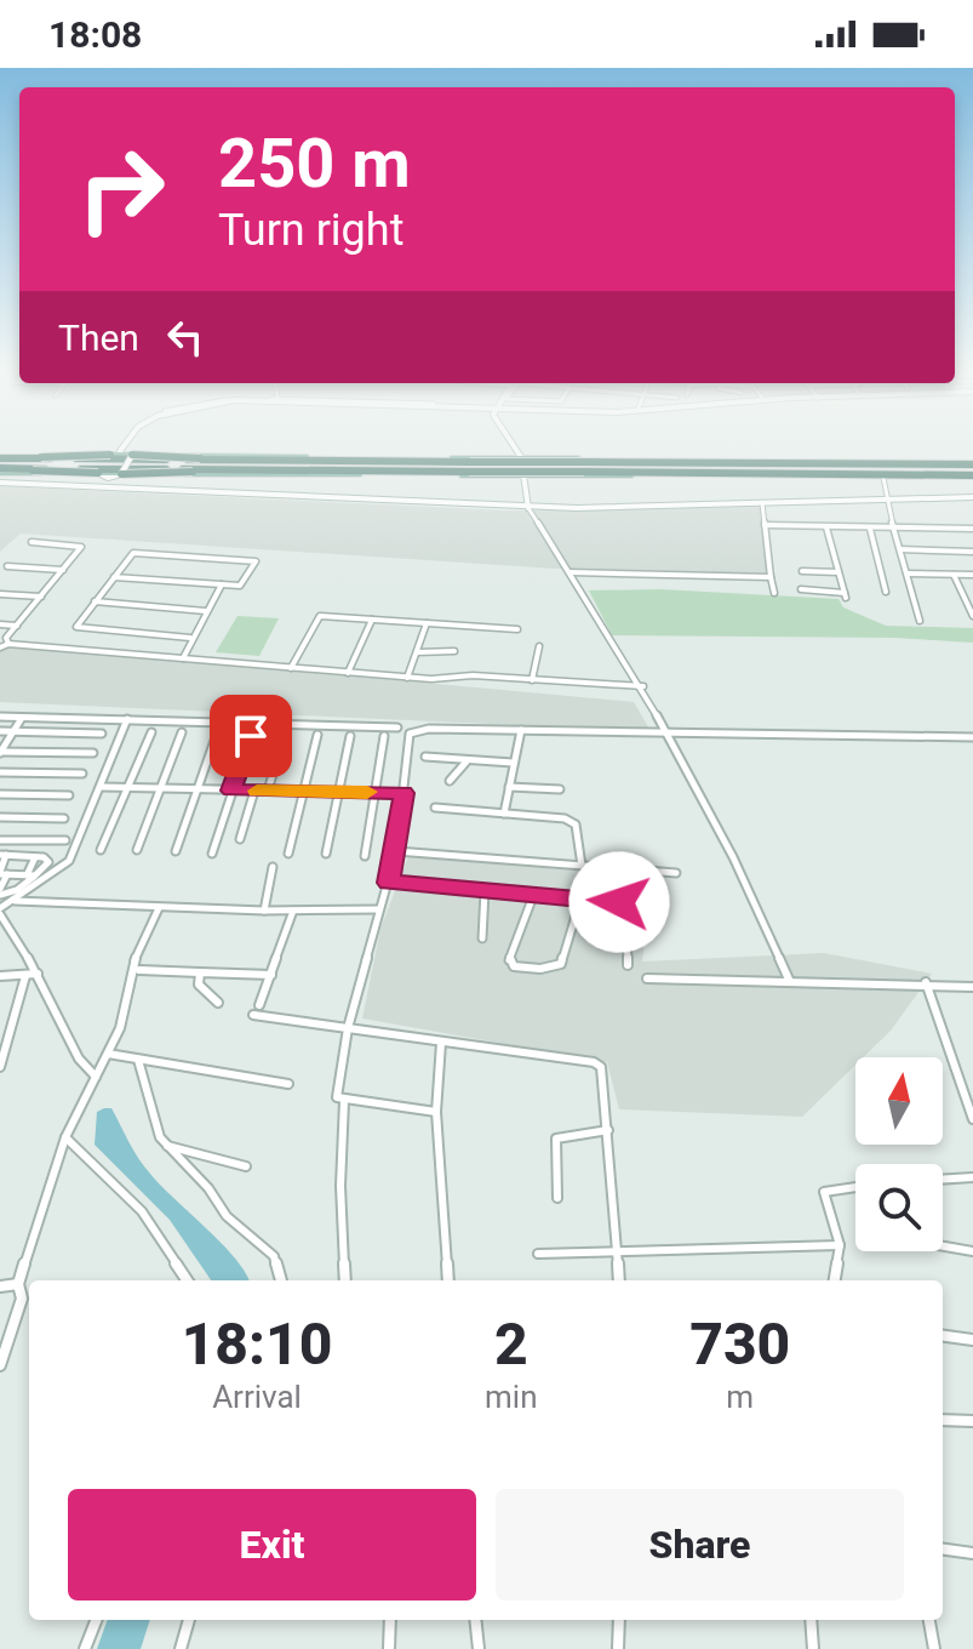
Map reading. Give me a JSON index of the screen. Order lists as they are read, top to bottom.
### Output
{
  "north": "top",
  "page": {
    "status": "18:08",
    "turn": ["250 m", "Turn right"],
    "then": "Then",
    "eta": [
      "18:10",
      "Arrival",
      "2",
      "min",
      "730",
      "m"
    ],
    "buttons": ["Exit", "Share"]
  }
}
